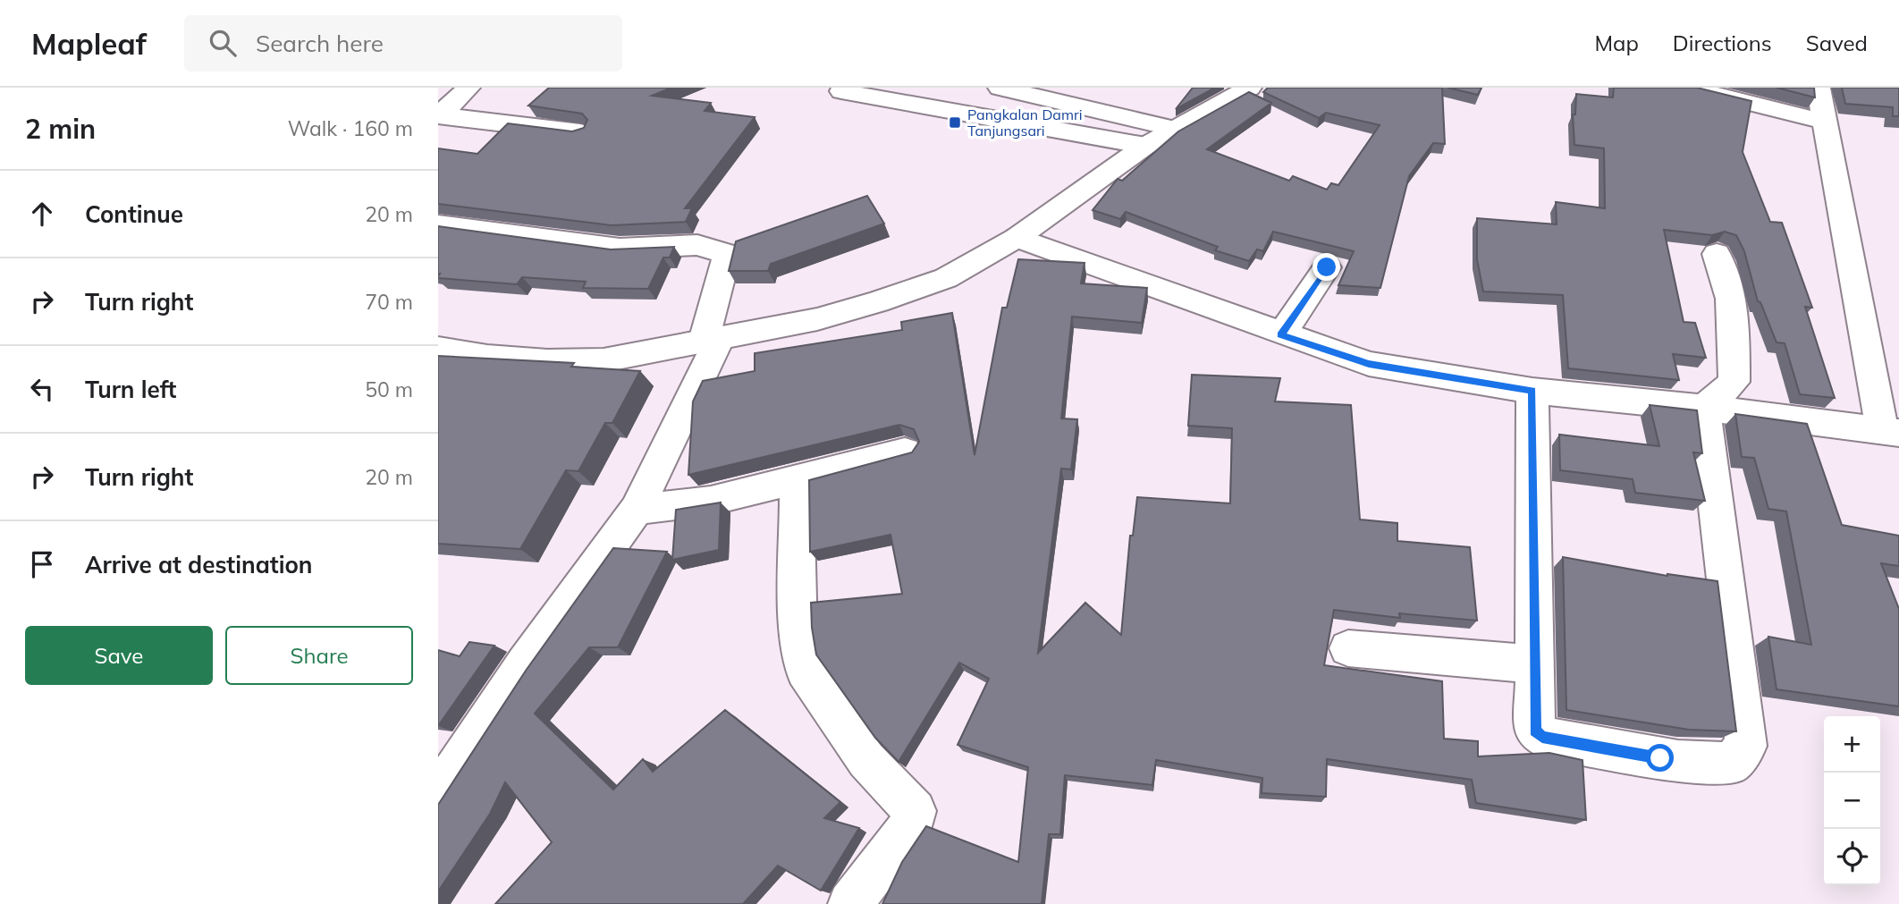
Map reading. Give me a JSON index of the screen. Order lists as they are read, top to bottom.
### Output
{
  "places": {
    "transit": ["Pangkalan Damri Tanjungsari"]
  },
  "page": {
    "header": "Mapleaf",
    "search": "Search here",
    "nav": ["Map", "Directions", "Saved"],
    "heading": ["2 min", "Walk · 160 m"],
    "list": [
      ["Continue", "20 m"],
      ["Turn right", "70 m"],
      ["Turn left", "50 m"],
      ["Turn right", "20 m"],
      "Arrive at destination"
    ],
    "buttons": ["Save", "Share"],
    "map_buttons": ["+", "−"]
  }
}
